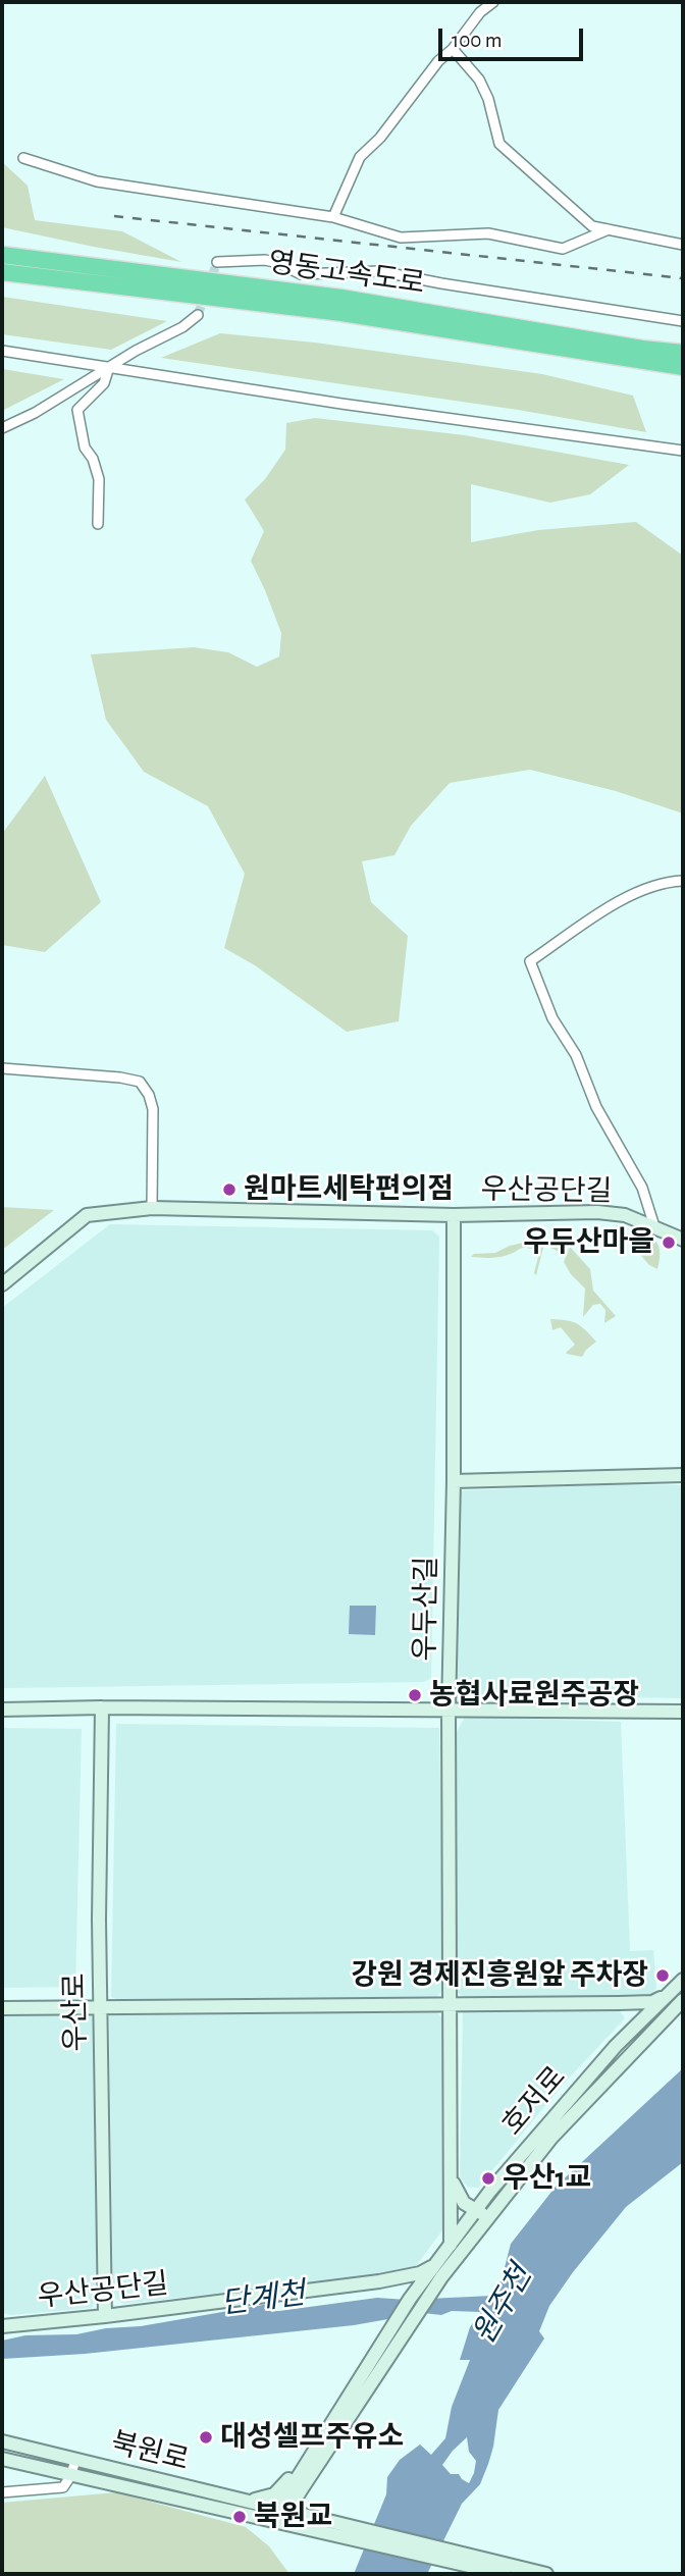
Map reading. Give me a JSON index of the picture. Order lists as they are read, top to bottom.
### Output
{
  "streets": {
    "highway": ["영동고속도로"],
    "street": [
      "우산공단길",
      "우두산길",
      "우산로",
      "호저로",
      "북원로"
    ]
  },
  "crossings": [
    ["우산공단길", "우두산길"],
    ["우산공단길", "우산로"],
    ["우산공단길", "호저로"],
    ["우두산길", "호저로"]
  ],
  "water": ["단계천", "원주천"],
  "places": [
    "원마트세탁편의점",
    "우두산마을",
    "농협사료원주공장",
    "강원 경제진흥원앞 주차장",
    "우산1교",
    "대성셀프주유소",
    "북원교"
  ],
  "scale_bar": "100 m"
}
